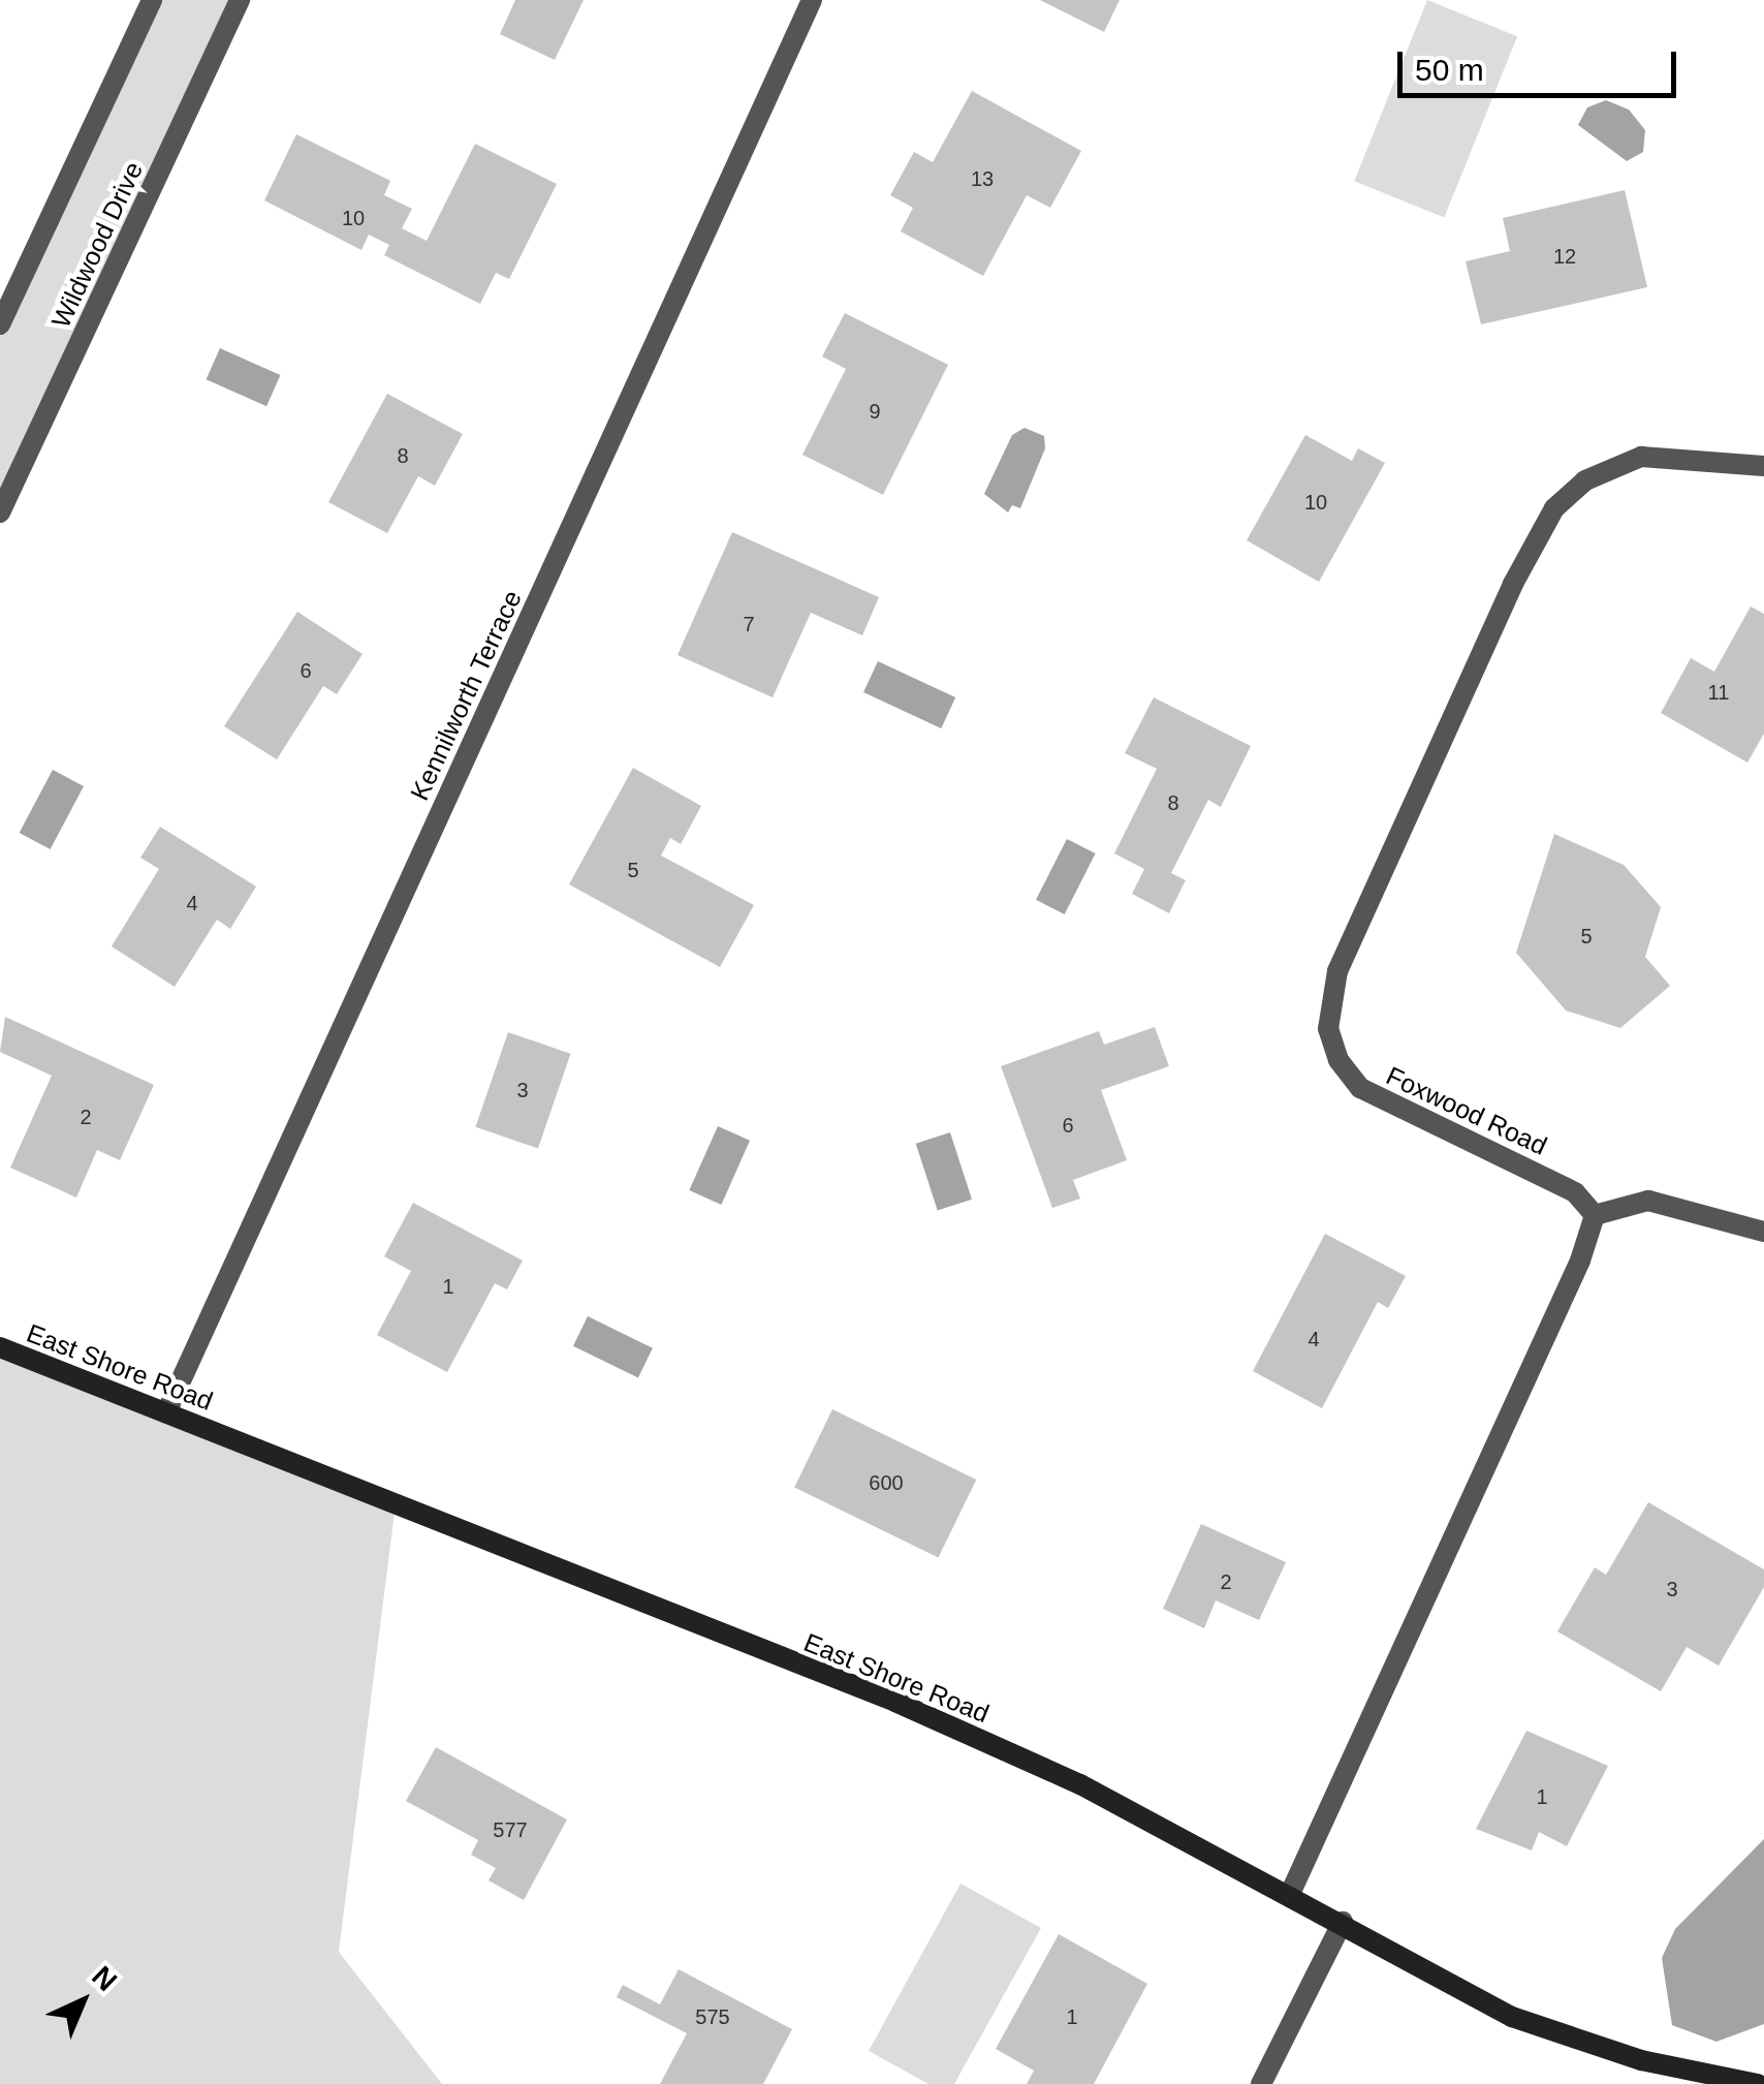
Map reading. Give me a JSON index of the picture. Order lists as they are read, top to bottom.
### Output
{
  "streets": {
    "main road": ["East Shore Road"],
    "street": ["Wildwood Drive", "Kennilworth Terrace", "Foxwood Road"]
  },
  "crossings": [
    ["Kennilworth Terrace", "East Shore Road"]
  ],
  "house_numbers": [
    "13",
    "10",
    "12",
    "9",
    "8",
    "10",
    "7",
    "6",
    "11",
    "8",
    "5",
    "4",
    "5",
    "3",
    "2",
    "6",
    "1",
    "4",
    "600",
    "2",
    "3",
    "1",
    "577",
    "575",
    "1"
  ],
  "scale_bar": "50 m",
  "north": "top right"
}
